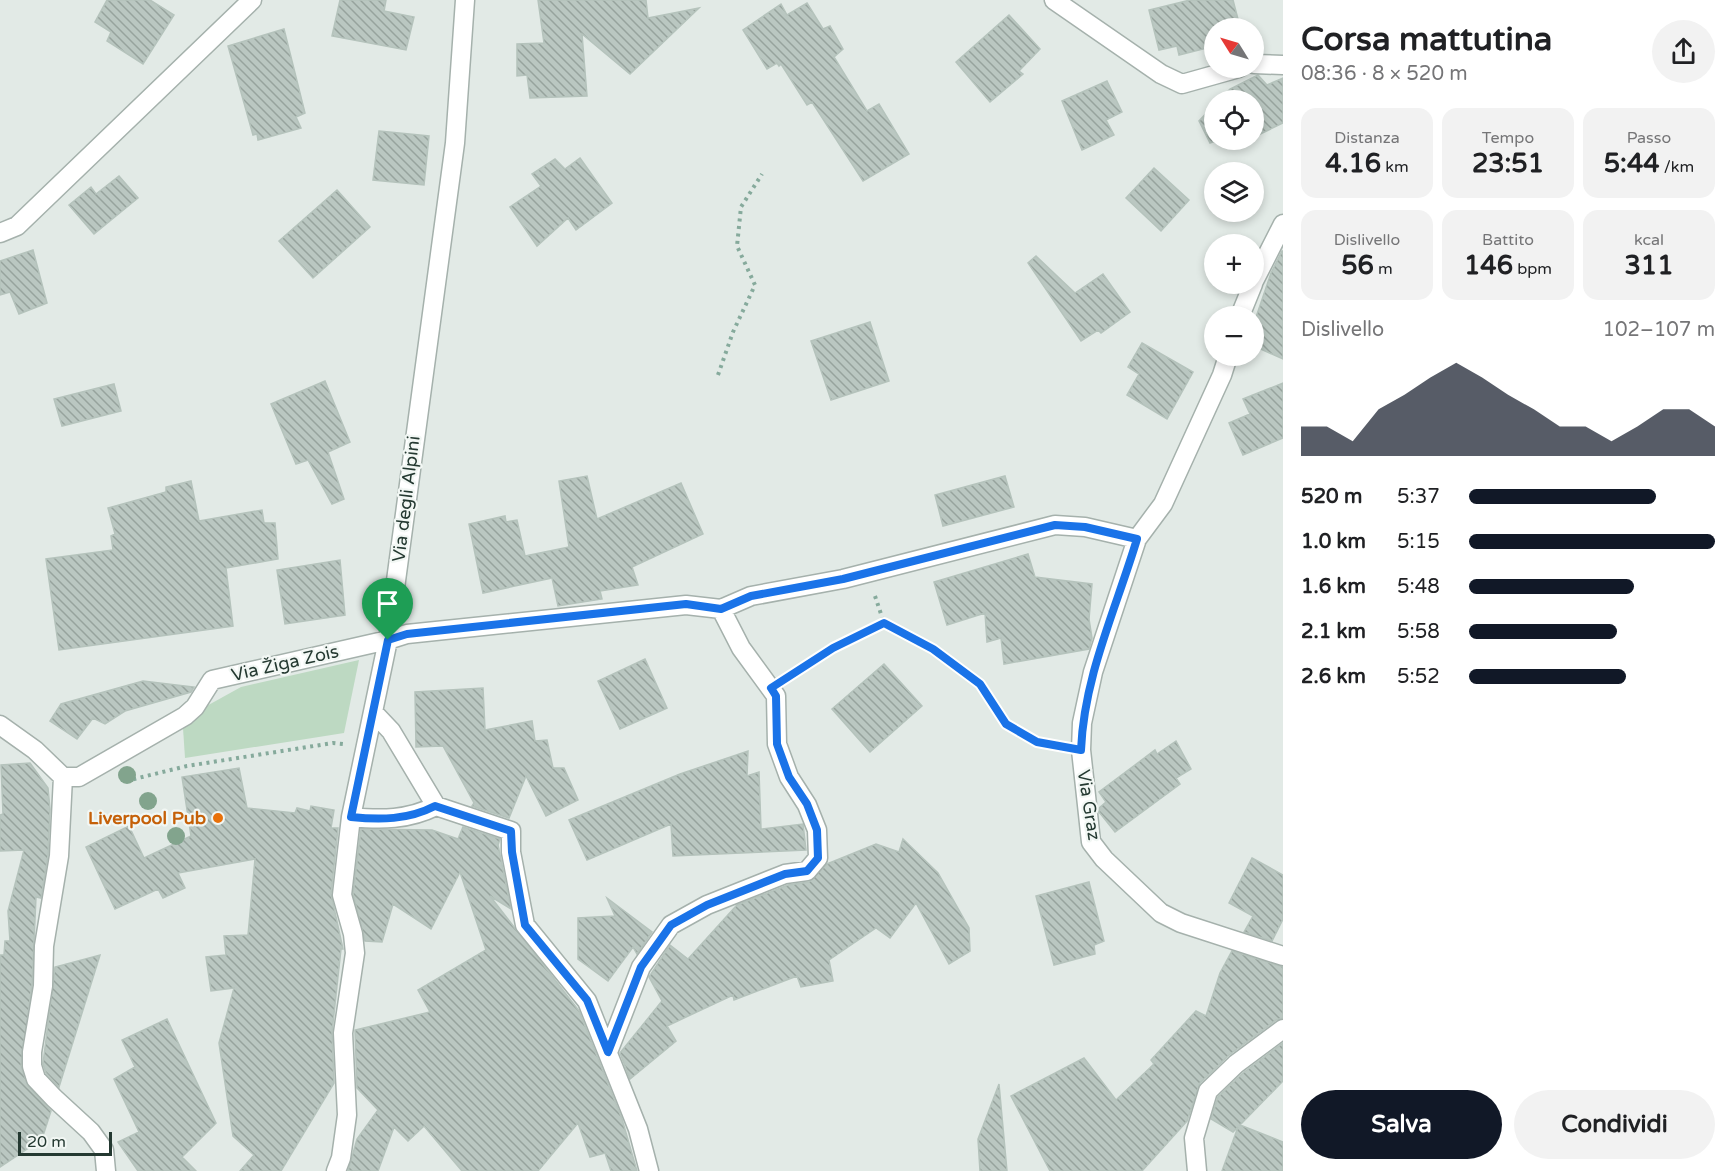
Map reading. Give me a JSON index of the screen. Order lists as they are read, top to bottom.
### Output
{
  "streets": {
    "street": ["Via degli Alpini", "Via Žiga Zois", "Via Graz"]
  },
  "crossings": [
    ["Via degli Alpini", "Via Žiga Zois"]
  ],
  "places": ["Liverpool Pub"],
  "scale_bar": "20 m",
  "north": "top left",
  "page": {
    "heading": ["Corsa mattutina", "08:36 · 8 × 520 m"],
    "map_buttons": ["+", "−"],
    "stats": [
      ["Distanza", "4.16 km"],
      ["Tempo", "23:51"],
      ["Passo", "5:44 /km"],
      ["Dislivello", "56 m"],
      ["Battito", "146 bpm"],
      ["kcal", "311"]
    ],
    "chart": ["Dislivello", "102–107 m"],
    "list": [
      {
        "name": "520 m",
        "note": "5:37"
      },
      {
        "name": "1.0 km",
        "note": "5:15"
      },
      {
        "name": "1.6 km",
        "note": "5:48"
      },
      {
        "name": "2.1 km",
        "note": "5:58"
      },
      {
        "name": "2.6 km",
        "note": "5:52"
      }
    ],
    "buttons": ["Salva", "Condividi"],
    "scale": "20 m"
  }
}
